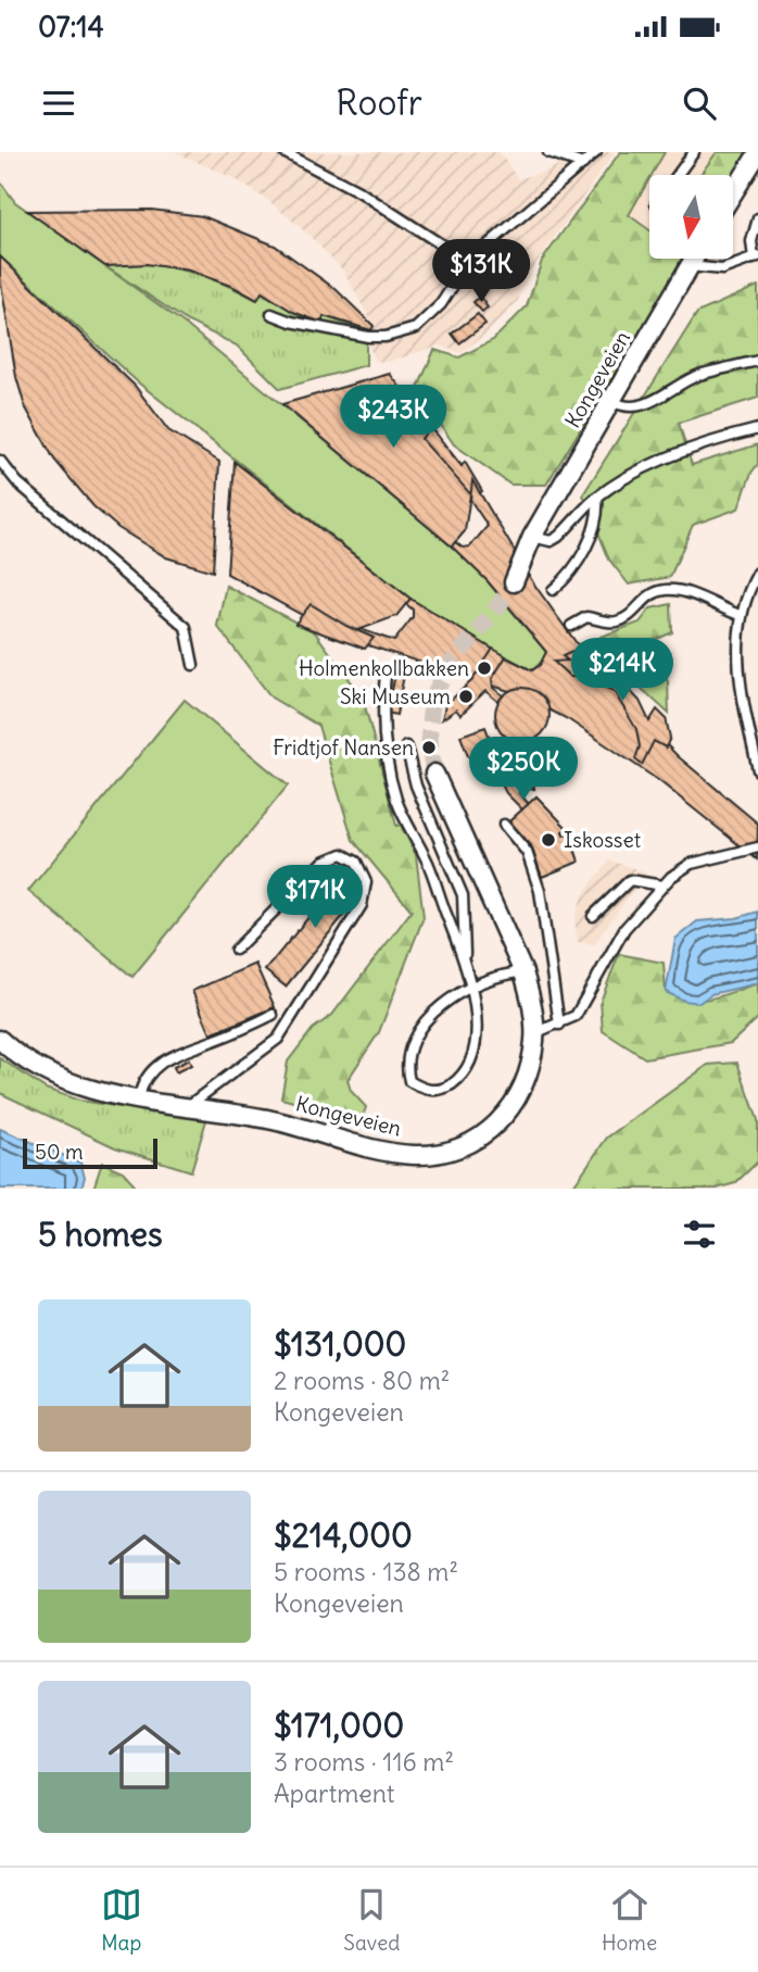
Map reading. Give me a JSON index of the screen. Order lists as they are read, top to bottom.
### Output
{
  "streets": {
    "street": ["Kongeveien"]
  },
  "places": [
    "Holmenkollbakken",
    "Ski Museum",
    "Fridtjof Nansen",
    "Iskosset"
  ],
  "scale_bar": "50 m",
  "north": "bottom",
  "page": {
    "status": "07:14",
    "header": "Roofr",
    "price": [
      "$131K",
      "$243K",
      "$214K",
      "$250K",
      "$171K"
    ],
    "scale": "50 m",
    "heading": "5 homes",
    "list": [
      {
        "name": "$131,000",
        "note": "2 rooms · 80 m² · Kongeveien"
      },
      {
        "name": "$214,000",
        "note": "5 rooms · 138 m² · Kongeveien"
      },
      {
        "name": "$171,000",
        "note": "3 rooms · 116 m² · Apartment"
      }
    ],
    "tabs": ["Map", "Saved", "Home"]
  }
}
